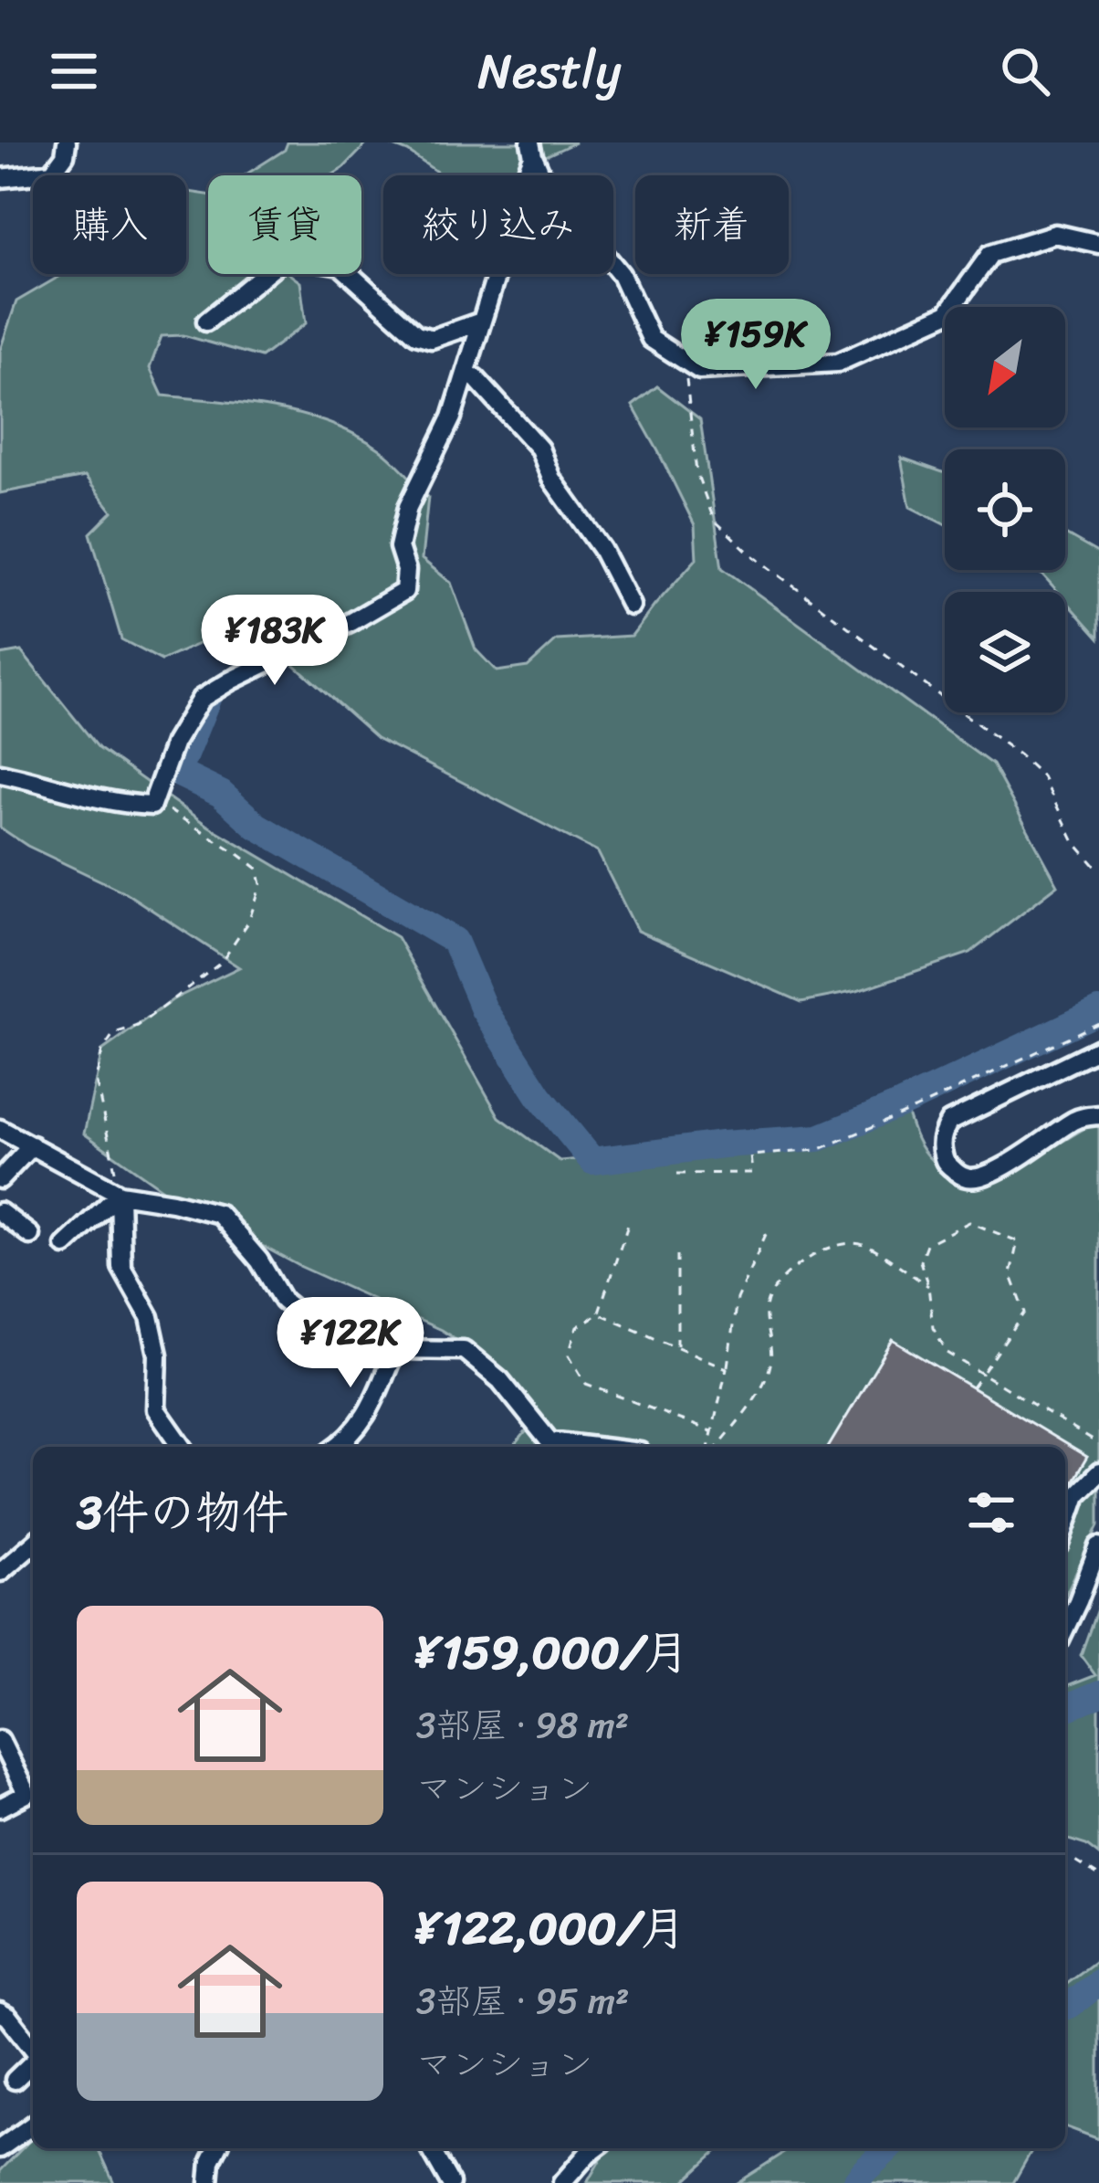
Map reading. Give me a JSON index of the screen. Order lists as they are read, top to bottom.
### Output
{
  "north": "bottom left",
  "page": {
    "header": "Nestly",
    "chip": [
      "購入",
      "賃貸",
      "絞り込み",
      "新着"
    ],
    "price": ["¥159K", "¥183K", "¥122K"],
    "heading": "3件の物件",
    "list": [
      {
        "name": "¥159,000/月",
        "note": "3部屋 · 98 m² · マンション"
      },
      {
        "name": "¥122,000/月",
        "note": "3部屋 · 95 m² · マンション"
      }
    ]
  }
}
